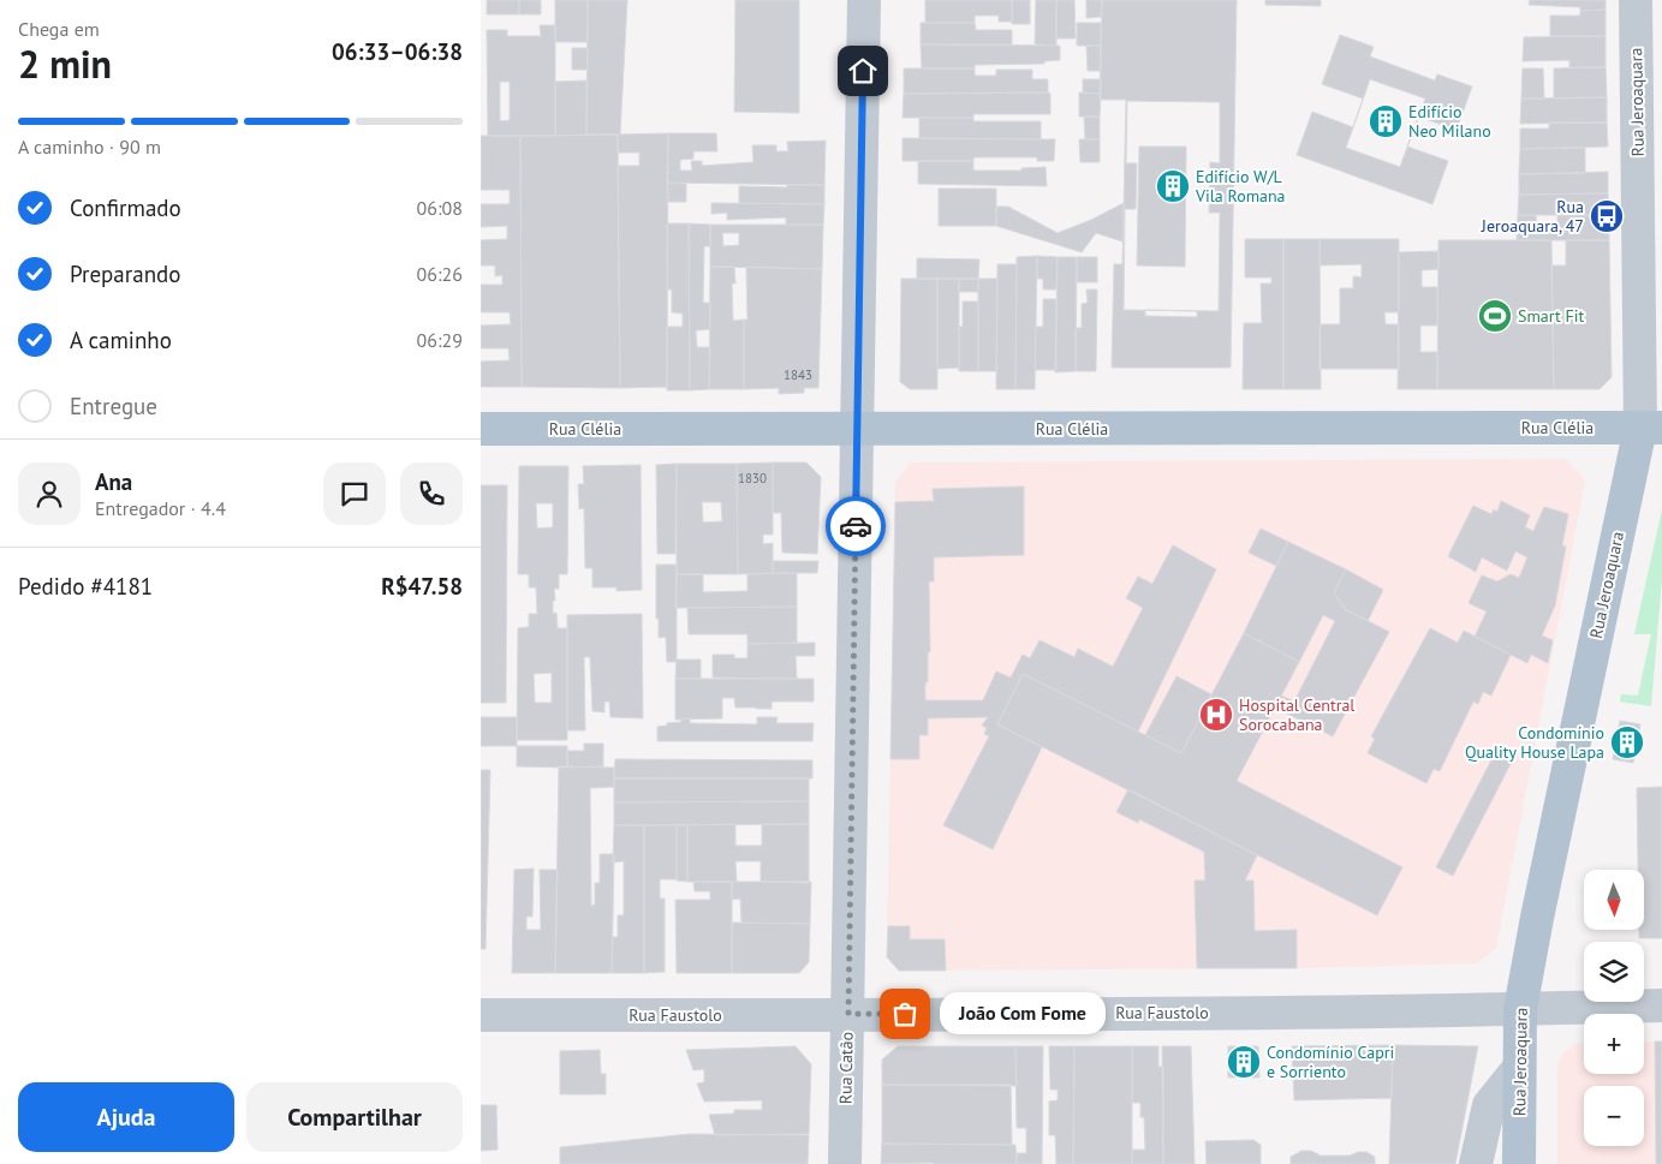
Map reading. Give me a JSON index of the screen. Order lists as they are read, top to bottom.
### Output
{
  "streets": {
    "main road": ["Rua Jeroaquara", "Rua Clélia"],
    "street": ["Rua Faustolo", "Rua Catão"]
  },
  "crossings": [
    ["Rua Jeroaquara", "Rua Clélia"],
    ["Rua Jeroaquara", "Rua Faustolo"],
    ["Rua Clélia", "Rua Catão"],
    ["Rua Faustolo", "Rua Catão"]
  ],
  "places": {
    "building": [
      "Edifício Neo Milano",
      "Edifício W/L Vila Romana",
      "Condomínio Quality House Lapa",
      "Condomínio Capri e Sorriento"
    ],
    "bus stop": ["Rua Jeroaquara, 47"],
    "sports": ["Smart Fit"],
    "hospital": ["Hospital Central Sorocabana"],
    "other": ["João Com Fome"]
  },
  "house_numbers": ["1843", "1830"],
  "north": "bottom",
  "page": {
    "heading": ["2 min", "Chega em", "06:33–06:38"],
    "panel": [
      "Ana",
      "Entregador · 4.4",
      "Pedido #4181",
      "R$47.58"
    ],
    "bar": "A caminho · 90 m",
    "list": [
      ["Confirmado", "06:08"],
      ["Preparando", "06:26"],
      ["A caminho", "06:29"],
      "Entregue"
    ],
    "map_buttons": ["+", "−"],
    "bubble": "João Com Fome",
    "buttons": ["Ajuda", "Compartilhar"]
  }
}
